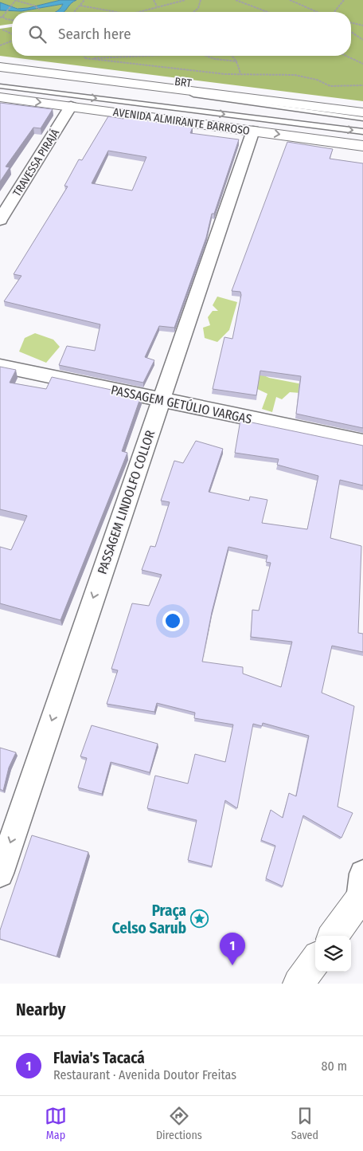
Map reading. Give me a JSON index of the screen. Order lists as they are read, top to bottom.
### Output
{
  "streets": {
    "main road": ["AVENIDA ALMIRANTE BARROSO"],
    "street": ["TRAVESSA PIRAJÁ", "PASSAGEM GETÚLIO VARGAS", "PASSAGEM LINDOLFO COLLOR"],
    "lane": ["BRT"]
  },
  "crossings": [
    ["AVENIDA ALMIRANTE BARROSO", "TRAVESSA PIRAJÁ"],
    ["AVENIDA ALMIRANTE BARROSO", "PASSAGEM LINDOLFO COLLOR"],
    ["PASSAGEM GETÚLIO VARGAS", "PASSAGEM LINDOLFO COLLOR"]
  ],
  "one_way": ["PASSAGEM LINDOLFO COLLOR"],
  "places": {
    "place": ["Praça Celso Sarub"]
  },
  "page": {
    "search": "Search here",
    "pins": "1",
    "heading": "Nearby",
    "list": [
      {
        "mark": "1",
        "name": "Flavia's Tacacá",
        "note": "Restaurant · Avenida Doutor Freitas",
        "value": "80 m"
      }
    ],
    "nav": ["Map", "Directions", "Saved"]
  }
}
